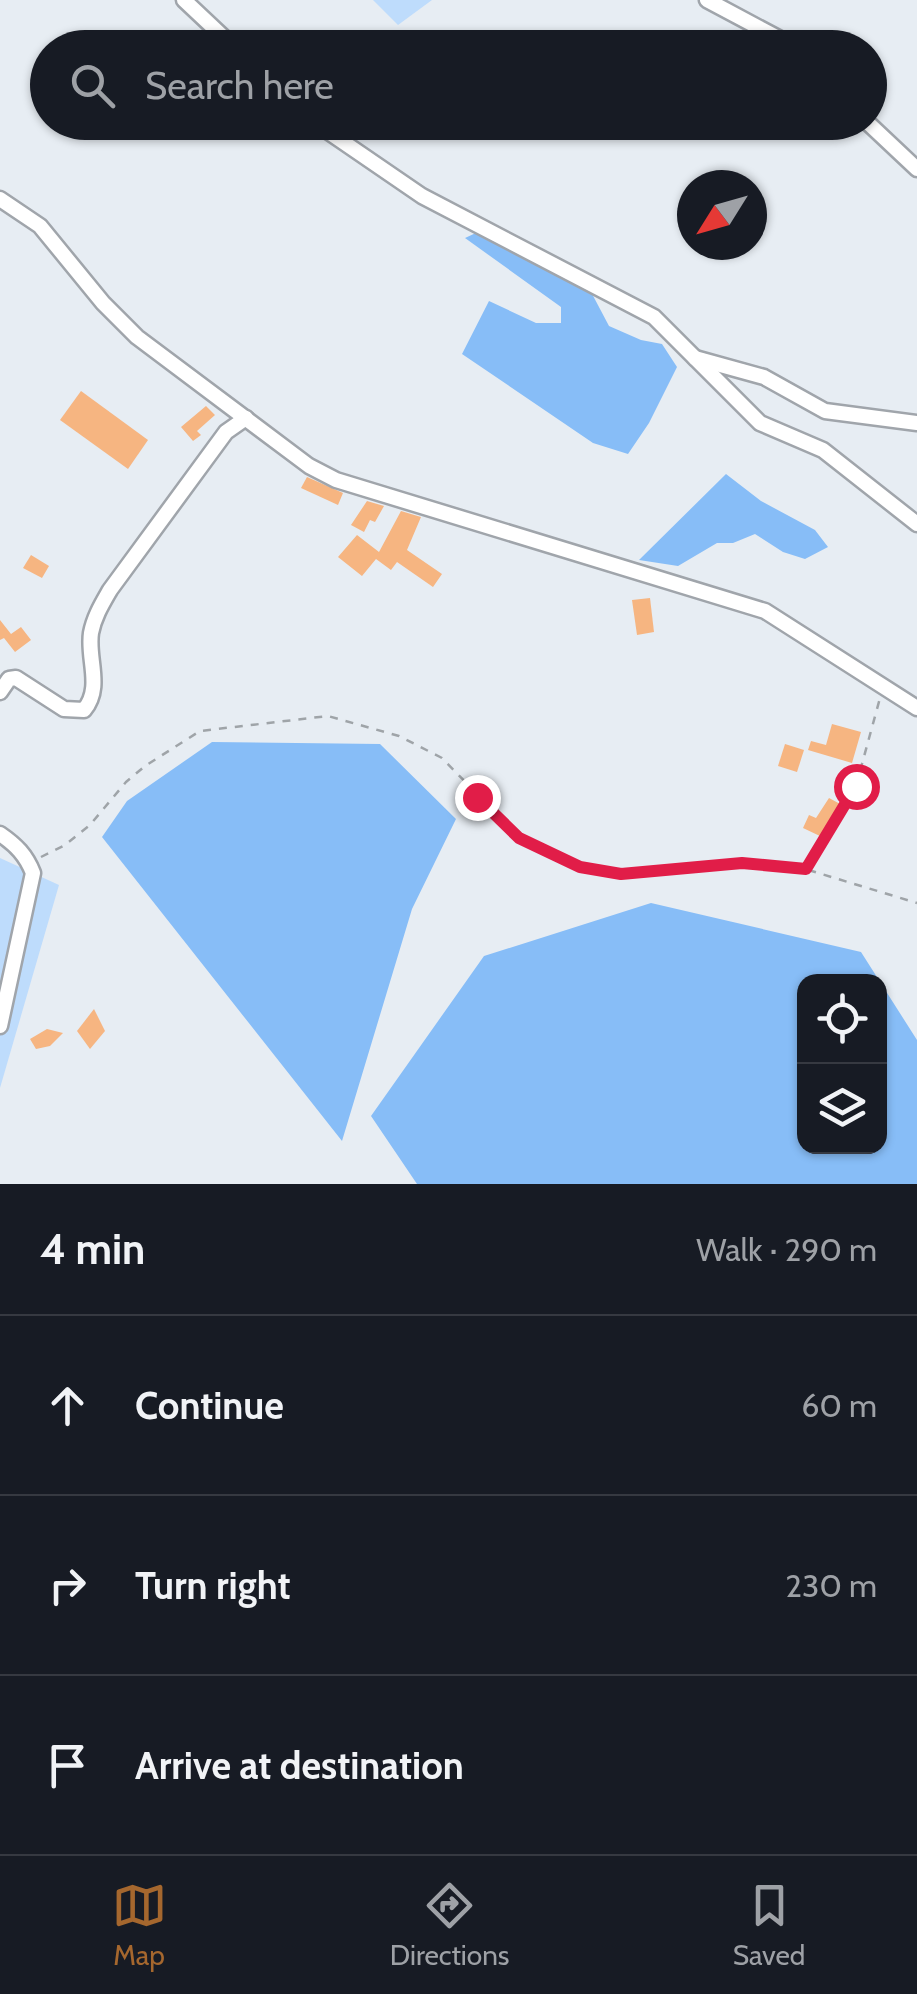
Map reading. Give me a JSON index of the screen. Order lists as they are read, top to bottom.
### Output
{
  "north": "bottom left",
  "page": {
    "search": "Search here",
    "heading": ["4 min", "Walk · 290 m"],
    "list": [
      ["Continue", "60 m"],
      ["Turn right", "230 m"],
      "Arrive at destination"
    ],
    "nav": ["Map", "Directions", "Saved"]
  }
}
